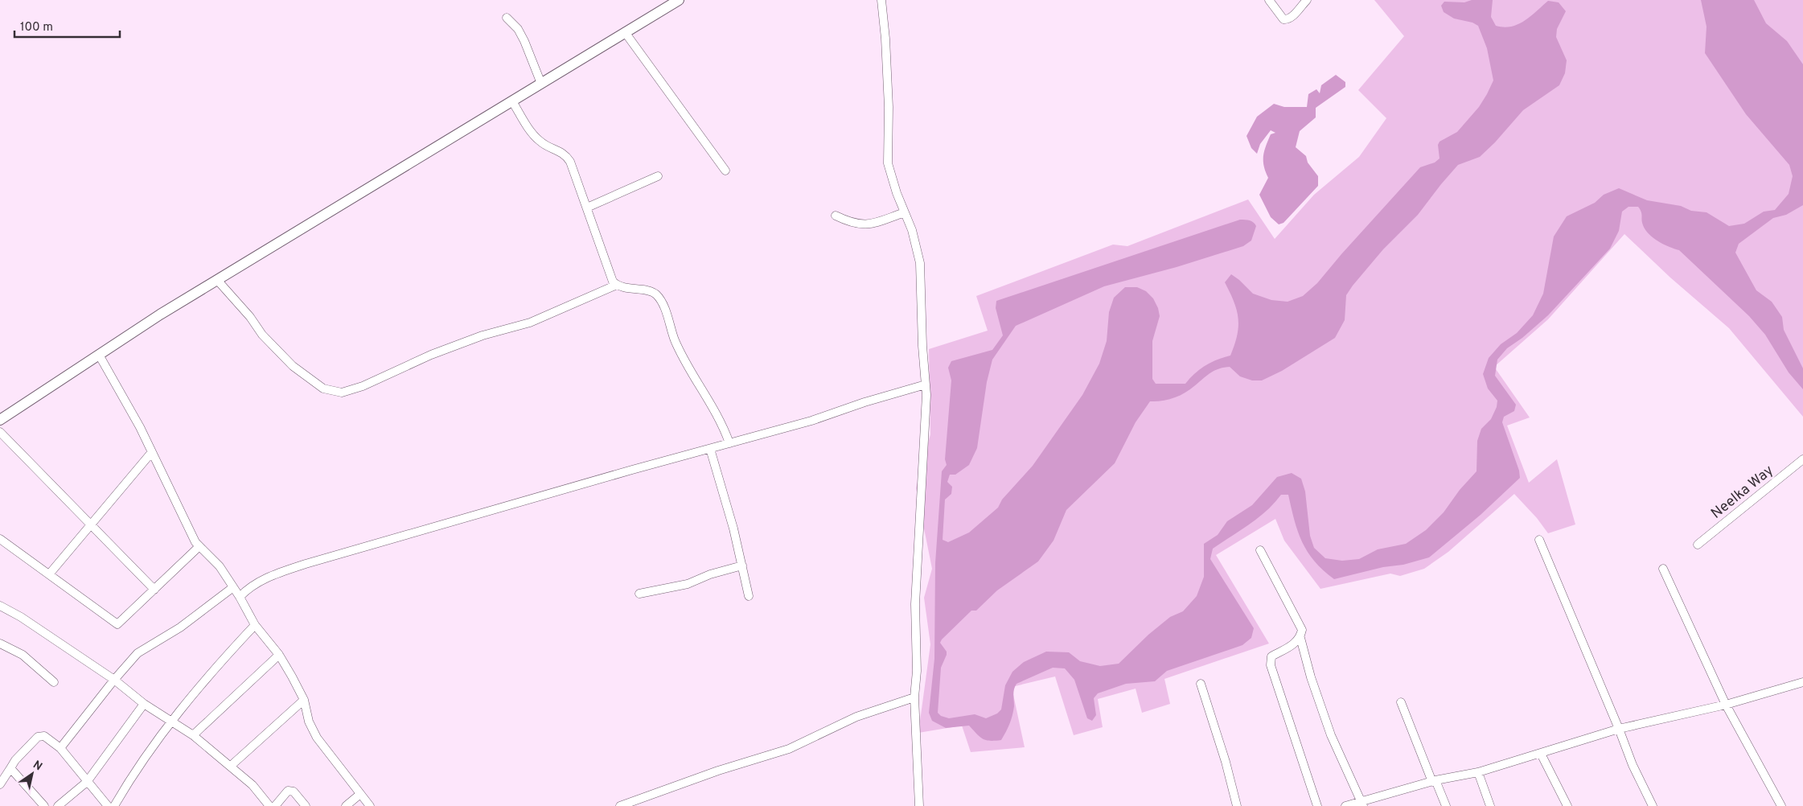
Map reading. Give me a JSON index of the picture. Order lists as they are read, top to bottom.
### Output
{
  "streets": {
    "street": ["Neelka Way"]
  },
  "scale_bar": "100 m",
  "north": "top right"
}
